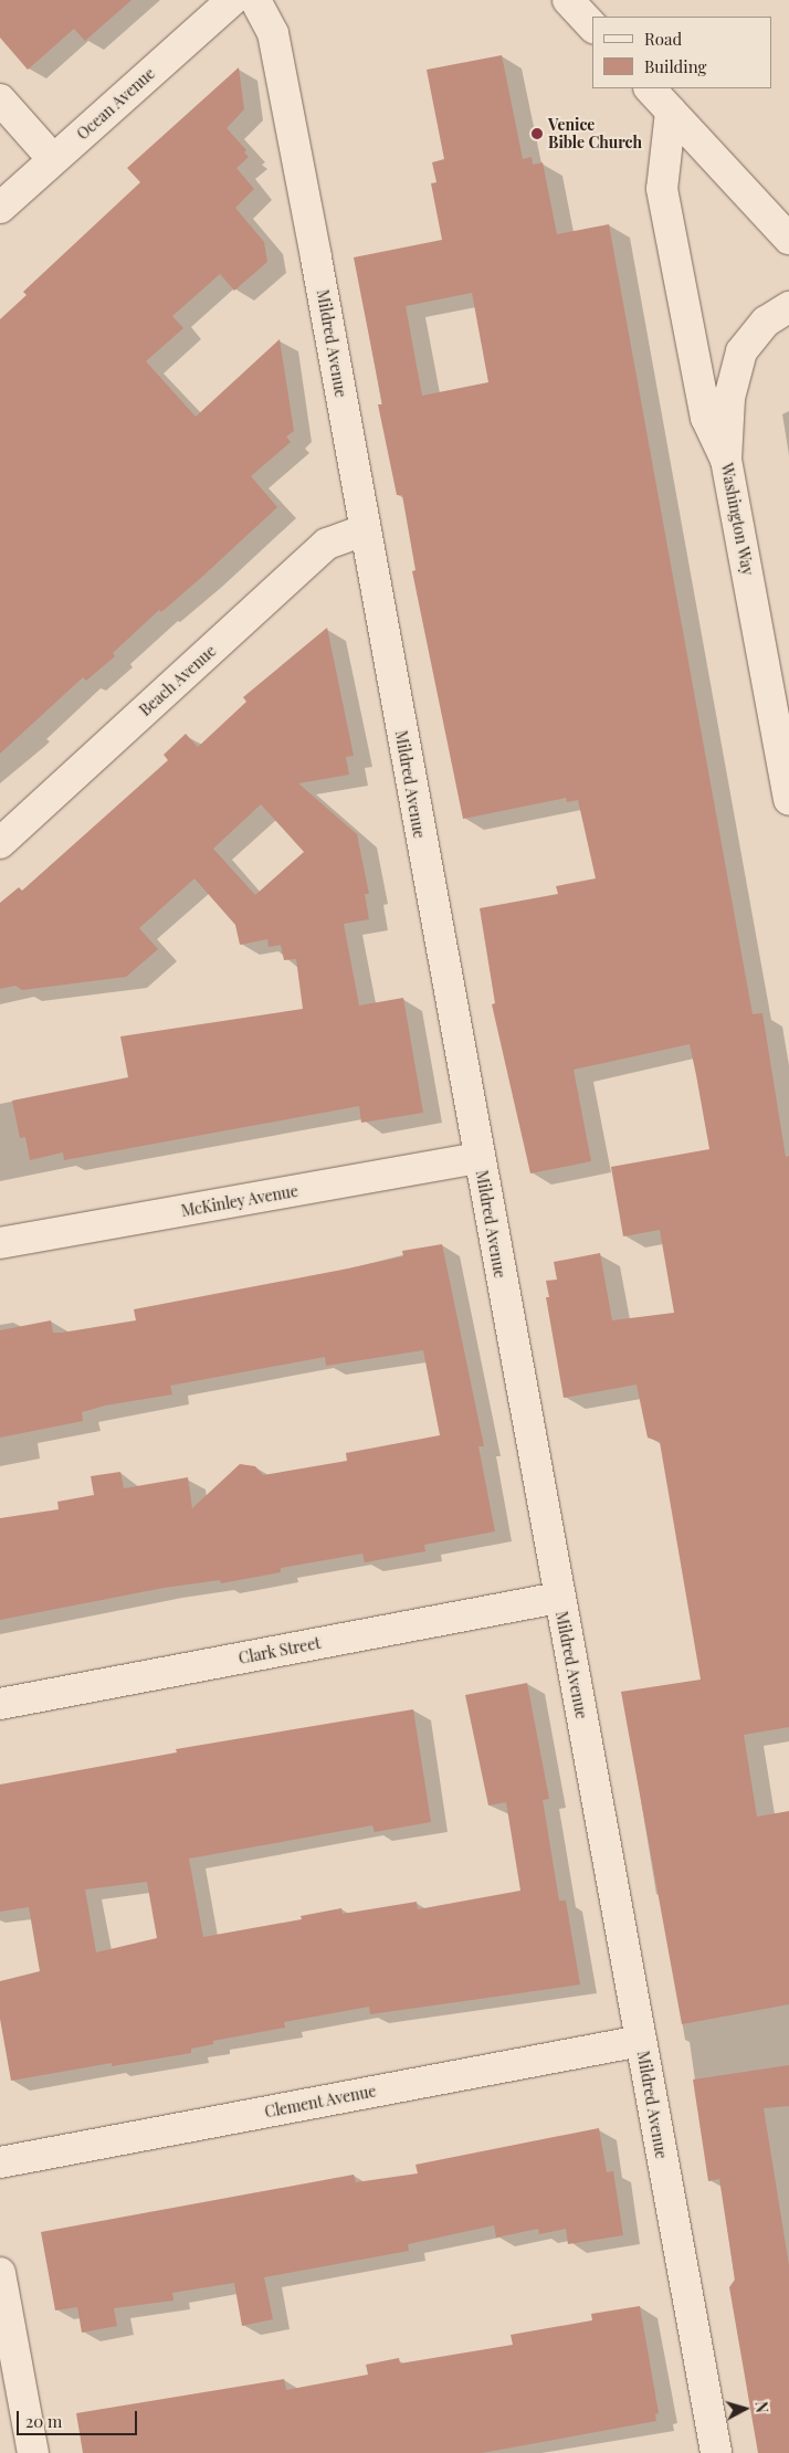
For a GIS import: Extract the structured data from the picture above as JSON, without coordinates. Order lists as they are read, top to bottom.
{
  "streets": {
    "street": [
      "Ocean Avenue",
      "Mildred Avenue",
      "Washington Way",
      "Beach Avenue",
      "McKinley Avenue",
      "Clark Street",
      "Clement Avenue"
    ]
  },
  "crossings": [
    ["Mildred Avenue", "Beach Avenue"],
    ["Mildred Avenue", "McKinley Avenue"],
    ["Mildred Avenue", "Clark Street"],
    ["Mildred Avenue", "Clement Avenue"]
  ],
  "places": ["Venice Bible Church"],
  "legend": ["Road", "Building"],
  "scale_bar": "20 m",
  "north": "right"
}
